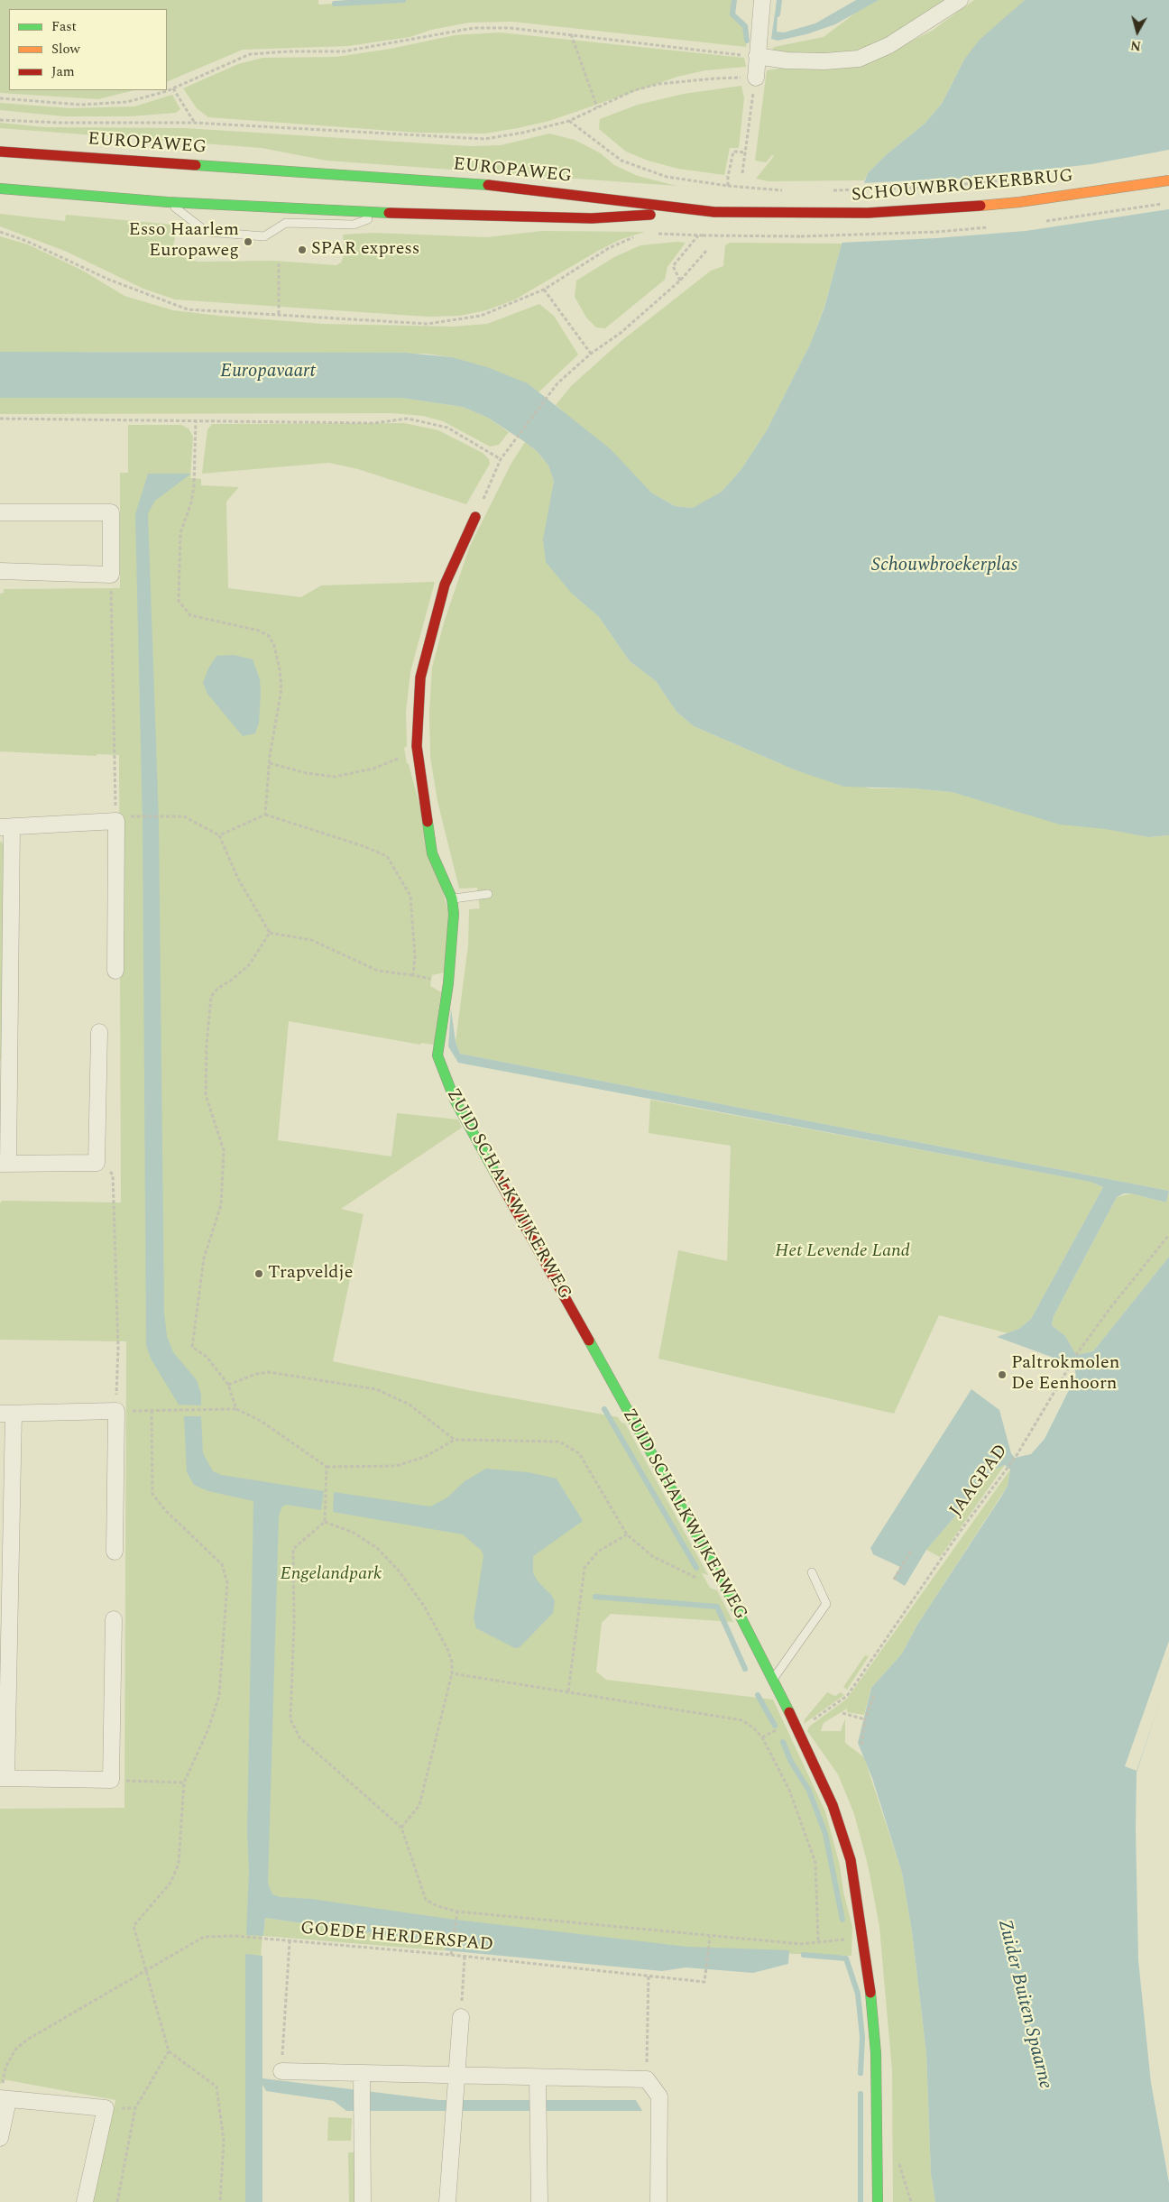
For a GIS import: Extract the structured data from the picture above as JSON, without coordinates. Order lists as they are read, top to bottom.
{
  "streets": {
    "main road": ["EUROPAWEG", "SCHOUWBROEKERBRUG", "ZUID SCHALKWIJKERWEG"],
    "path": ["JAAGPAD", "GOEDE HERDERSPAD"]
  },
  "crossings": [
    ["EUROPAWEG", "SCHOUWBROEKERBRUG"],
    ["ZUID SCHALKWIJKERWEG", "JAAGPAD"]
  ],
  "water": ["Europavaart", "Schouwbroekerplas", "Zuider Buiten Spaarne"],
  "parks": ["Het Levende Land", "Engelandpark"],
  "places": [
    "Esso Haarlem Europaweg",
    "SPAR express",
    "Trapveldje",
    "Paltrokmolen De Eenhoorn"
  ],
  "legend": ["Fast", "Slow", "Jam"],
  "north": "bottom"
}
